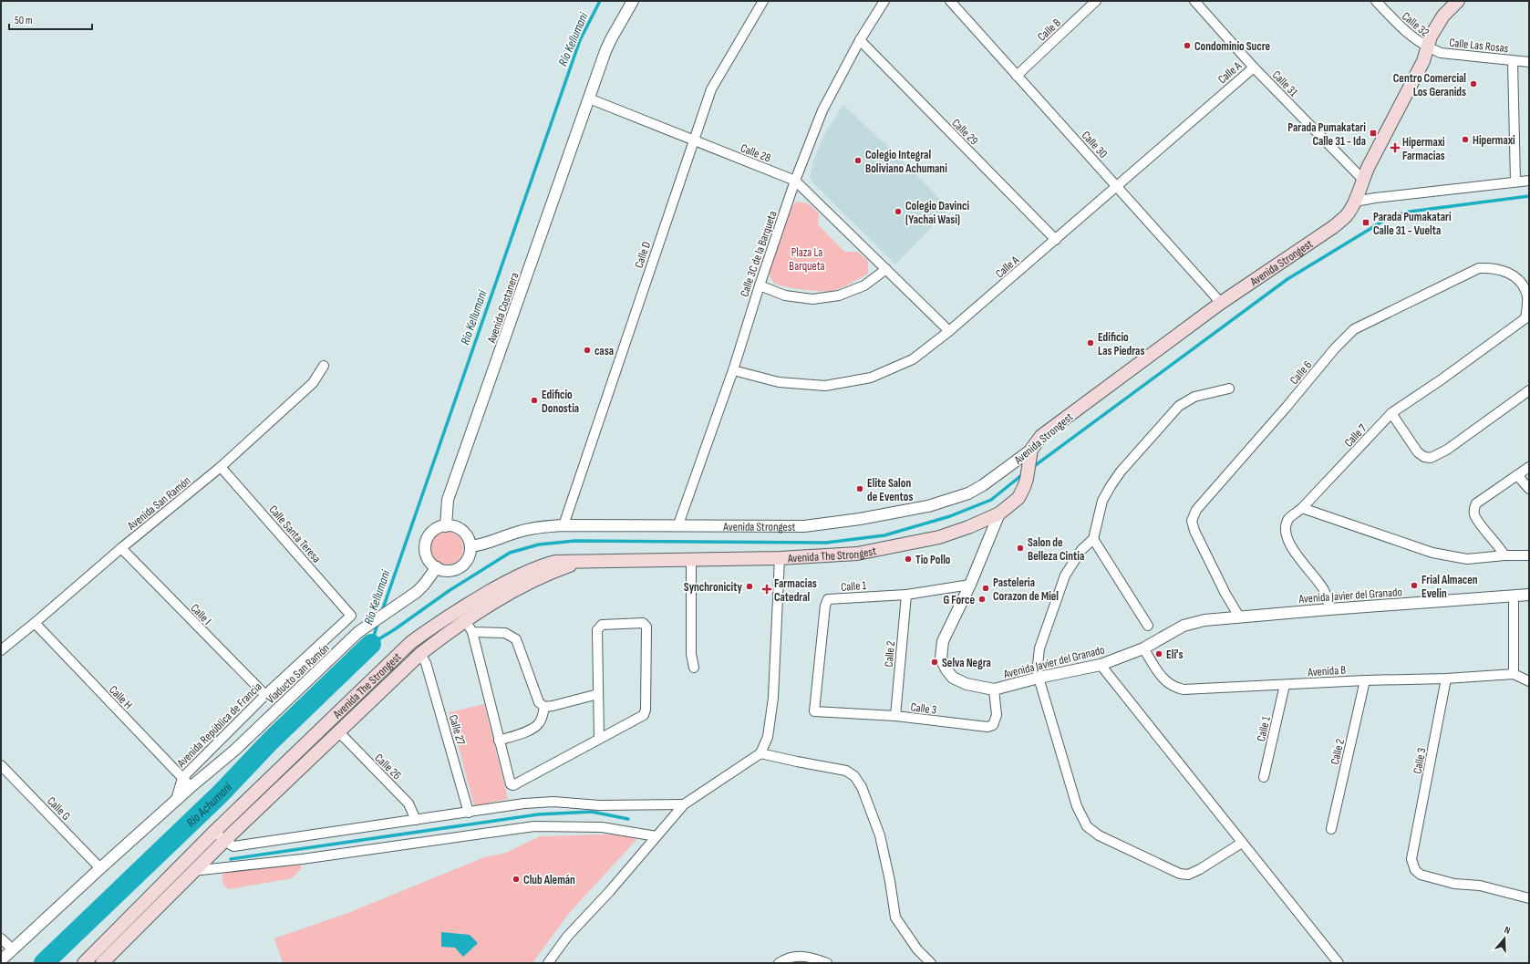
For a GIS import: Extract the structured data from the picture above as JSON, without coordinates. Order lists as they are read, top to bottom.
{
  "streets": {
    "main road": ["Avenida Strongest", "Avenida The Strongest"],
    "street": [
      "Calle 32",
      "Calle B",
      "Calle Las Rosas",
      "Calle A",
      "Calle 31",
      "Calle 29",
      "Calle 30",
      "Calle 28",
      "Calle 3C de la Barqueta",
      "Calle D",
      "Avenida Costanera",
      "Calle 6",
      "Calle 7",
      "Avenida San Ramón",
      "Calle Santa Teresa",
      "Calle 1",
      "Avenida Javier del Granado",
      "Calle I",
      "Calle 2",
      "Avenida B",
      "Viaducto San Ramón",
      "Calle H",
      "Calle 3",
      "Avenida República de Francia",
      "Calle 27",
      "Calle 26",
      "Calle G"
    ]
  },
  "crossings": [
    ["Calle 32", "Calle Las Rosas"],
    ["Calle 32", "Avenida Strongest"],
    ["Calle B", "Calle 30"],
    ["Calle Las Rosas", "Avenida Strongest"],
    ["Calle A", "Calle 31"],
    ["Calle A", "Calle 29"],
    ["Calle A", "Calle 30"],
    ["Calle A", "Calle 28"],
    ["Calle A", "Calle 3C de la Barqueta"],
    ["Calle 31", "Avenida Strongest"],
    ["Calle 29", "Calle 3C de la Barqueta"],
    ["Calle 30", "Avenida Strongest"],
    ["Calle 28", "Calle 3C de la Barqueta"],
    ["Calle 28", "Calle D"],
    ["Calle 28", "Avenida Costanera"],
    ["Calle 3C de la Barqueta", "Avenida Strongest"],
    ["Calle D", "Avenida Strongest"],
    ["Avenida Strongest", "Avenida Costanera"],
    ["Avenida Strongest", "Avenida The Strongest"],
    ["Avenida Strongest", "Viaducto San Ramón"],
    ["Avenida Costanera", "Viaducto San Ramón"],
    ["Calle 6", "Calle 7"],
    ["Calle 6", "Avenida Javier del Granado"],
    ["Calle 7", "Avenida Javier del Granado"],
    ["Avenida San Ramón", "Calle Santa Teresa"],
    ["Avenida San Ramón", "Calle I"],
    ["Avenida San Ramón", "Calle H"],
    ["Calle Santa Teresa", "Avenida República de Francia"],
    ["Avenida The Strongest", "Avenida Javier del Granado"],
    ["Avenida The Strongest", "Calle 27"],
    ["Avenida The Strongest", "Calle 26"],
    ["Calle 1", "Avenida Javier del Granado"],
    ["Calle 1", "Calle 2"],
    ["Calle 1", "Avenida B"],
    ["Calle 1", "Calle 3"],
    ["Avenida Javier del Granado", "Avenida B"],
    ["Avenida Javier del Granado", "Calle 3"],
    ["Calle I", "Avenida República de Francia"],
    ["Calle 2", "Avenida B"],
    ["Calle 2", "Calle 3"],
    ["Avenida B", "Calle 3"],
    ["Viaducto San Ramón", "Calle H"],
    ["Viaducto San Ramón", "Avenida República de Francia"],
    ["Calle H", "Avenida República de Francia"]
  ],
  "water": ["Río Kellumani", "Río Achumani"],
  "parks": ["Plaza La Barqueta"],
  "places": {
    "other": [
      "Condominio Sucre",
      "Centro Comercial Los Geranids",
      "Hipermaxi",
      "Colegio Integral Boliviano Achumani",
      "Colegio Davinci (Yachai Wasi)",
      "Edificio Las Piedras",
      "casa",
      "Edificio Donostia",
      "Elite Salon de Eventos",
      "Salon de Belleza Cintia",
      "Tio Pollo",
      "Frial Almacen Evelin",
      "Synchronicity",
      "Pasteleria Corazon de Miel",
      "G Force",
      "Eli's",
      "Selva Negra",
      "Club Alemán"
    ],
    "transit": ["Parada Pumakatari Calle 31 - Ida", "Parada Pumakatari Calle 31 - Vuelta"],
    "health": ["Hipermaxi Farmacias", "Farmacias Catedral"]
  },
  "scale_bar": "50 m",
  "north": "top"
}
